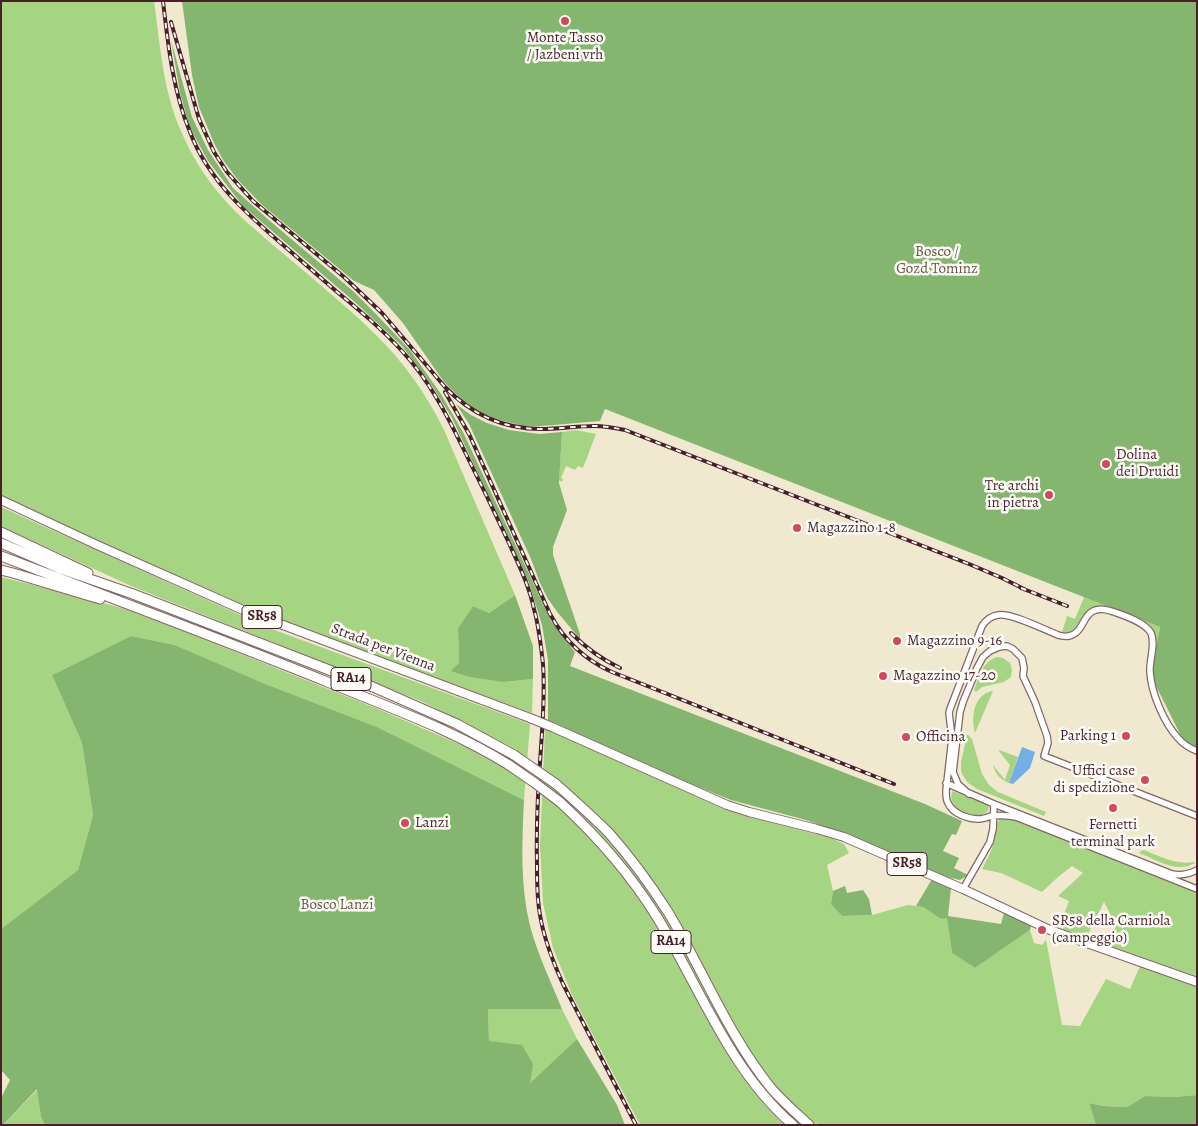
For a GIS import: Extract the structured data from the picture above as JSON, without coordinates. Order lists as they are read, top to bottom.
{
  "streets": {
    "highway": ["RA14"],
    "main road": ["SR58", "Strada per Vienna"]
  },
  "crossings": [
    ["SR58", "Strada per Vienna"]
  ],
  "parks": ["Bosco / Gozd Tominz", "Bosco Lanzi"],
  "places": [
    "Monte Tasso / Jazbeni vrh",
    "Dolina dei Druidi",
    "Tre archi in pietra",
    "Magazzino 1-8",
    "Magazzino 9-16",
    "Magazzino 17-20",
    "Parking 1",
    "Officina",
    "Uffici case di spedizione",
    "Fernetti terminal park",
    "Lanzi",
    "SR58 della Carniola (campeggio)"
  ]
}
